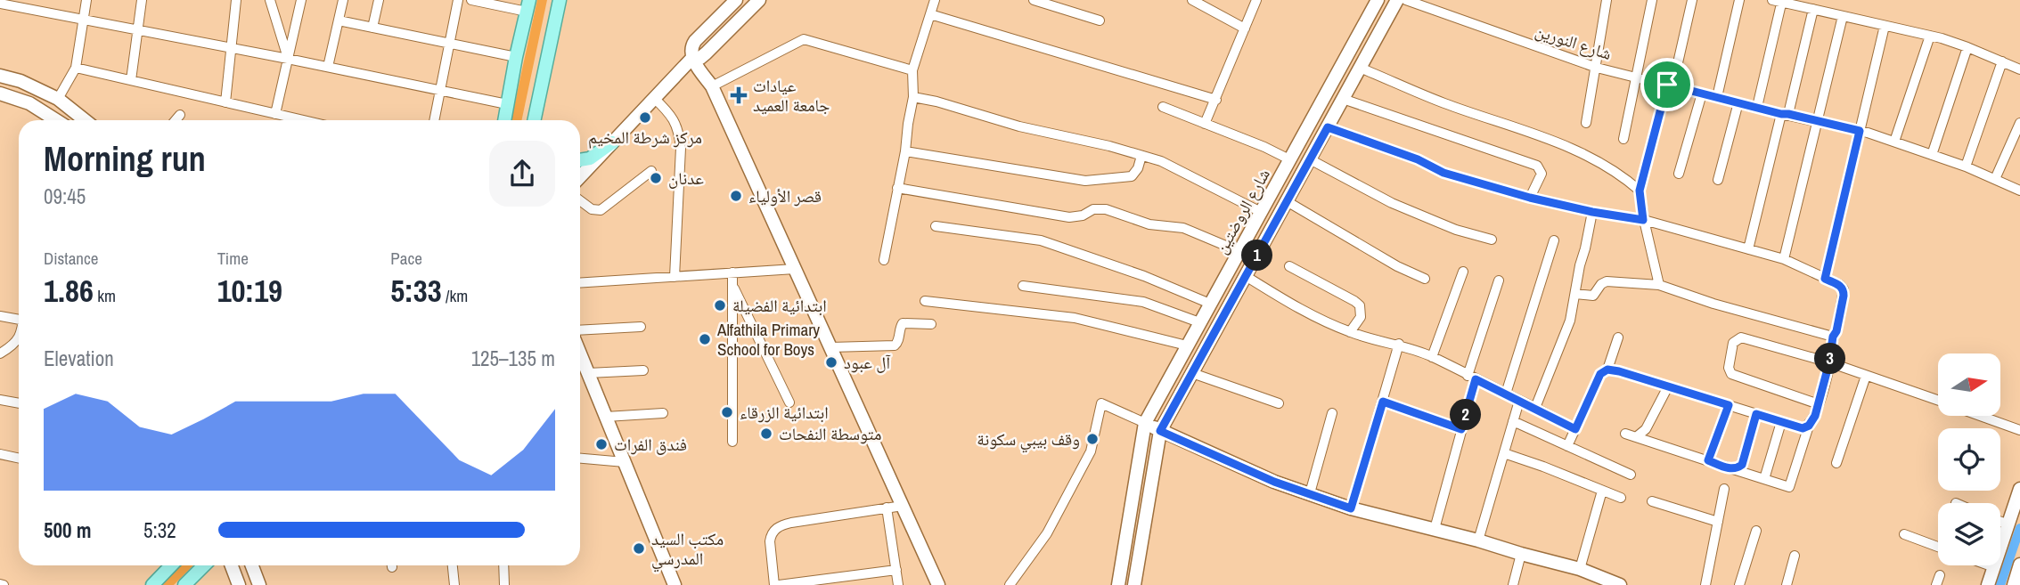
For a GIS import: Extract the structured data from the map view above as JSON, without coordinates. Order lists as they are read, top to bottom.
{
  "streets": {
    "main road": ["شارع الروضتين"],
    "street": ["شارع النورين"]
  },
  "places": {
    "health": ["عيادات جامعة العميد"],
    "other": [
      "مركز شرطة المخيم",
      "عدنان",
      "قصر الأولياء",
      "ابتدائية الفضيلة",
      "Alfathila Primary School for Boys",
      "آل عبود",
      "ابتدائية الزرقاء",
      "متوسطة النفحات",
      "وقف بيبي سكونة",
      "فندق الفرات",
      "مكتب السيد المدرسي"
    ]
  },
  "north": "right",
  "page": {
    "heading": ["Morning run", "09:45"],
    "stats": [
      ["Distance", "1.86 km"],
      ["Time", "10:19"],
      ["Pace", "5:33 /km"]
    ],
    "pins": ["1", "3", "2"],
    "chart": ["Elevation", "125–135 m"],
    "list": [
      {
        "name": "500 m",
        "note": "5:32"
      }
    ]
  }
}
